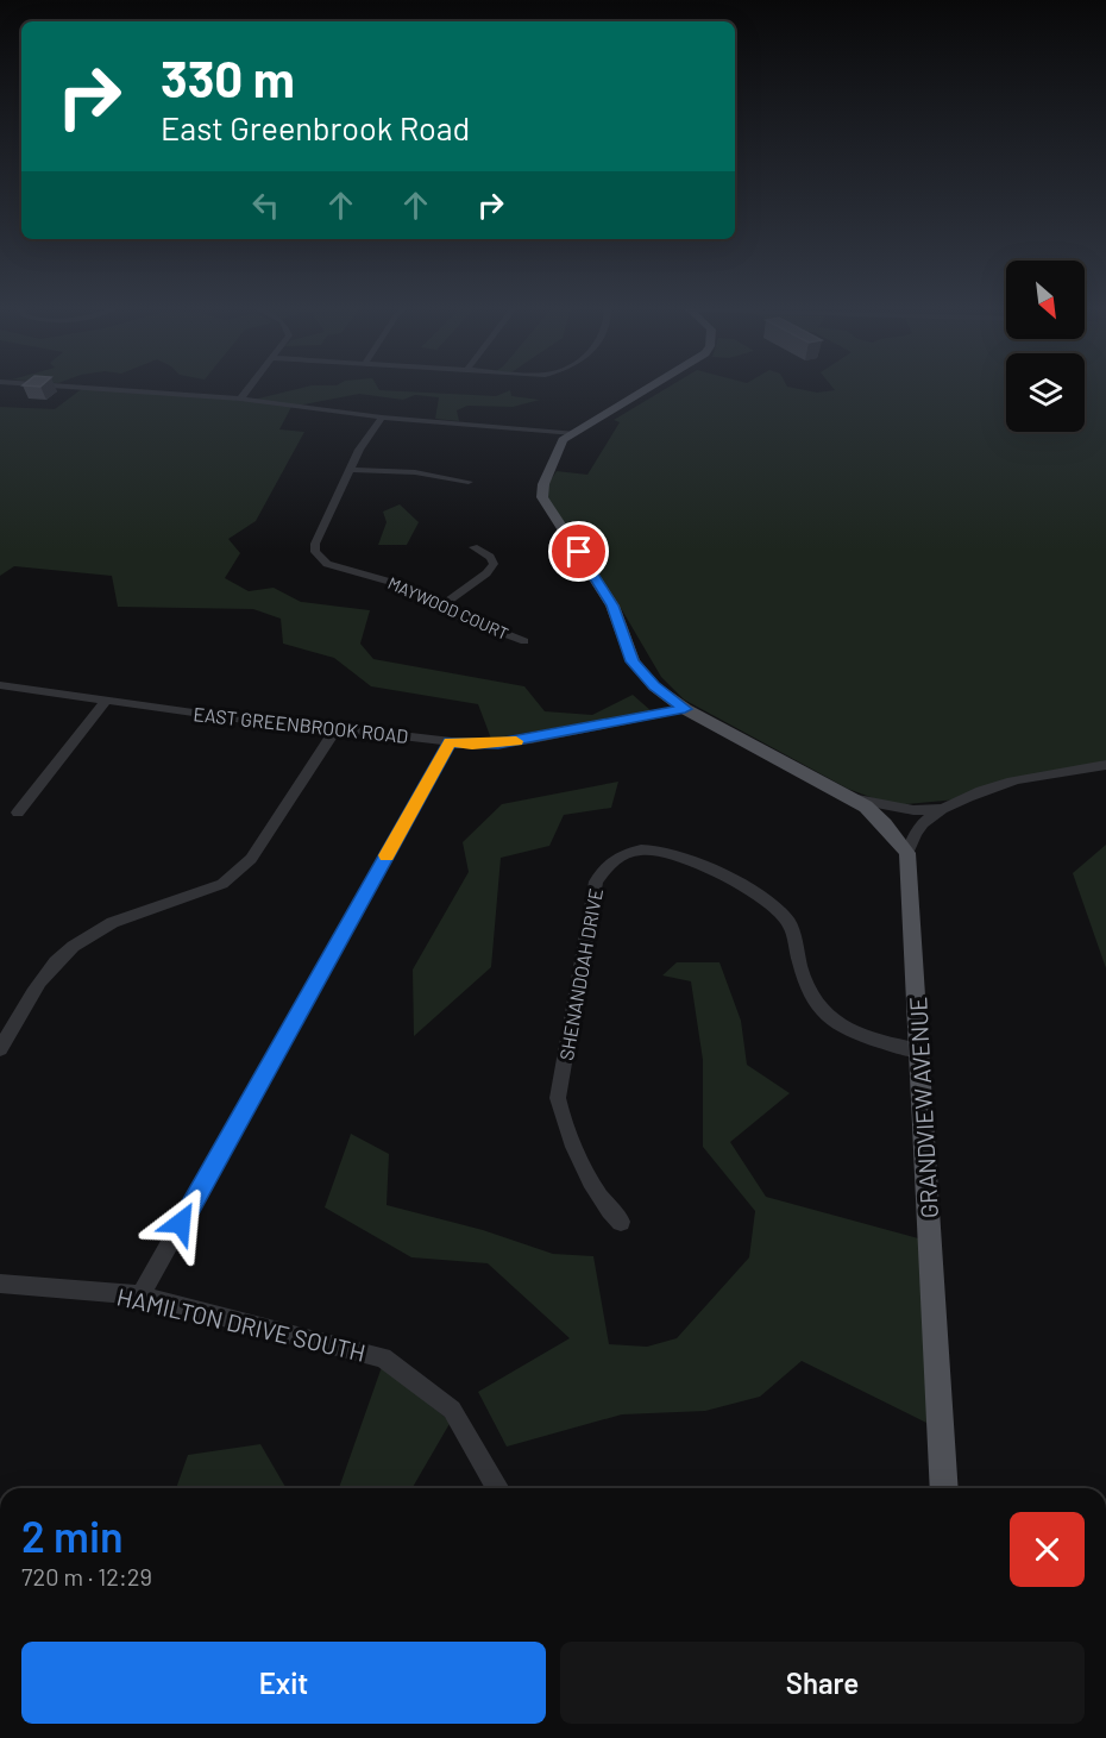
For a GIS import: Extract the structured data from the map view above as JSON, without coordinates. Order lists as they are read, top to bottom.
{
  "streets": {
    "main road": ["GRANDVIEW AVENUE"],
    "street": [
      "MAYWOOD COURT",
      "EAST GREENBROOK ROAD",
      "SHENANDOAH DRIVE",
      "HAMILTON DRIVE SOUTH"
    ]
  },
  "crossings": [
    ["SHENANDOAH DRIVE", "GRANDVIEW AVENUE"]
  ],
  "north": "bottom right",
  "page": {
    "turn": ["330 m", "East Greenbrook Road"],
    "heading": ["2 min", "720 m · 12:29"],
    "buttons": ["Exit", "Share"]
  }
}
